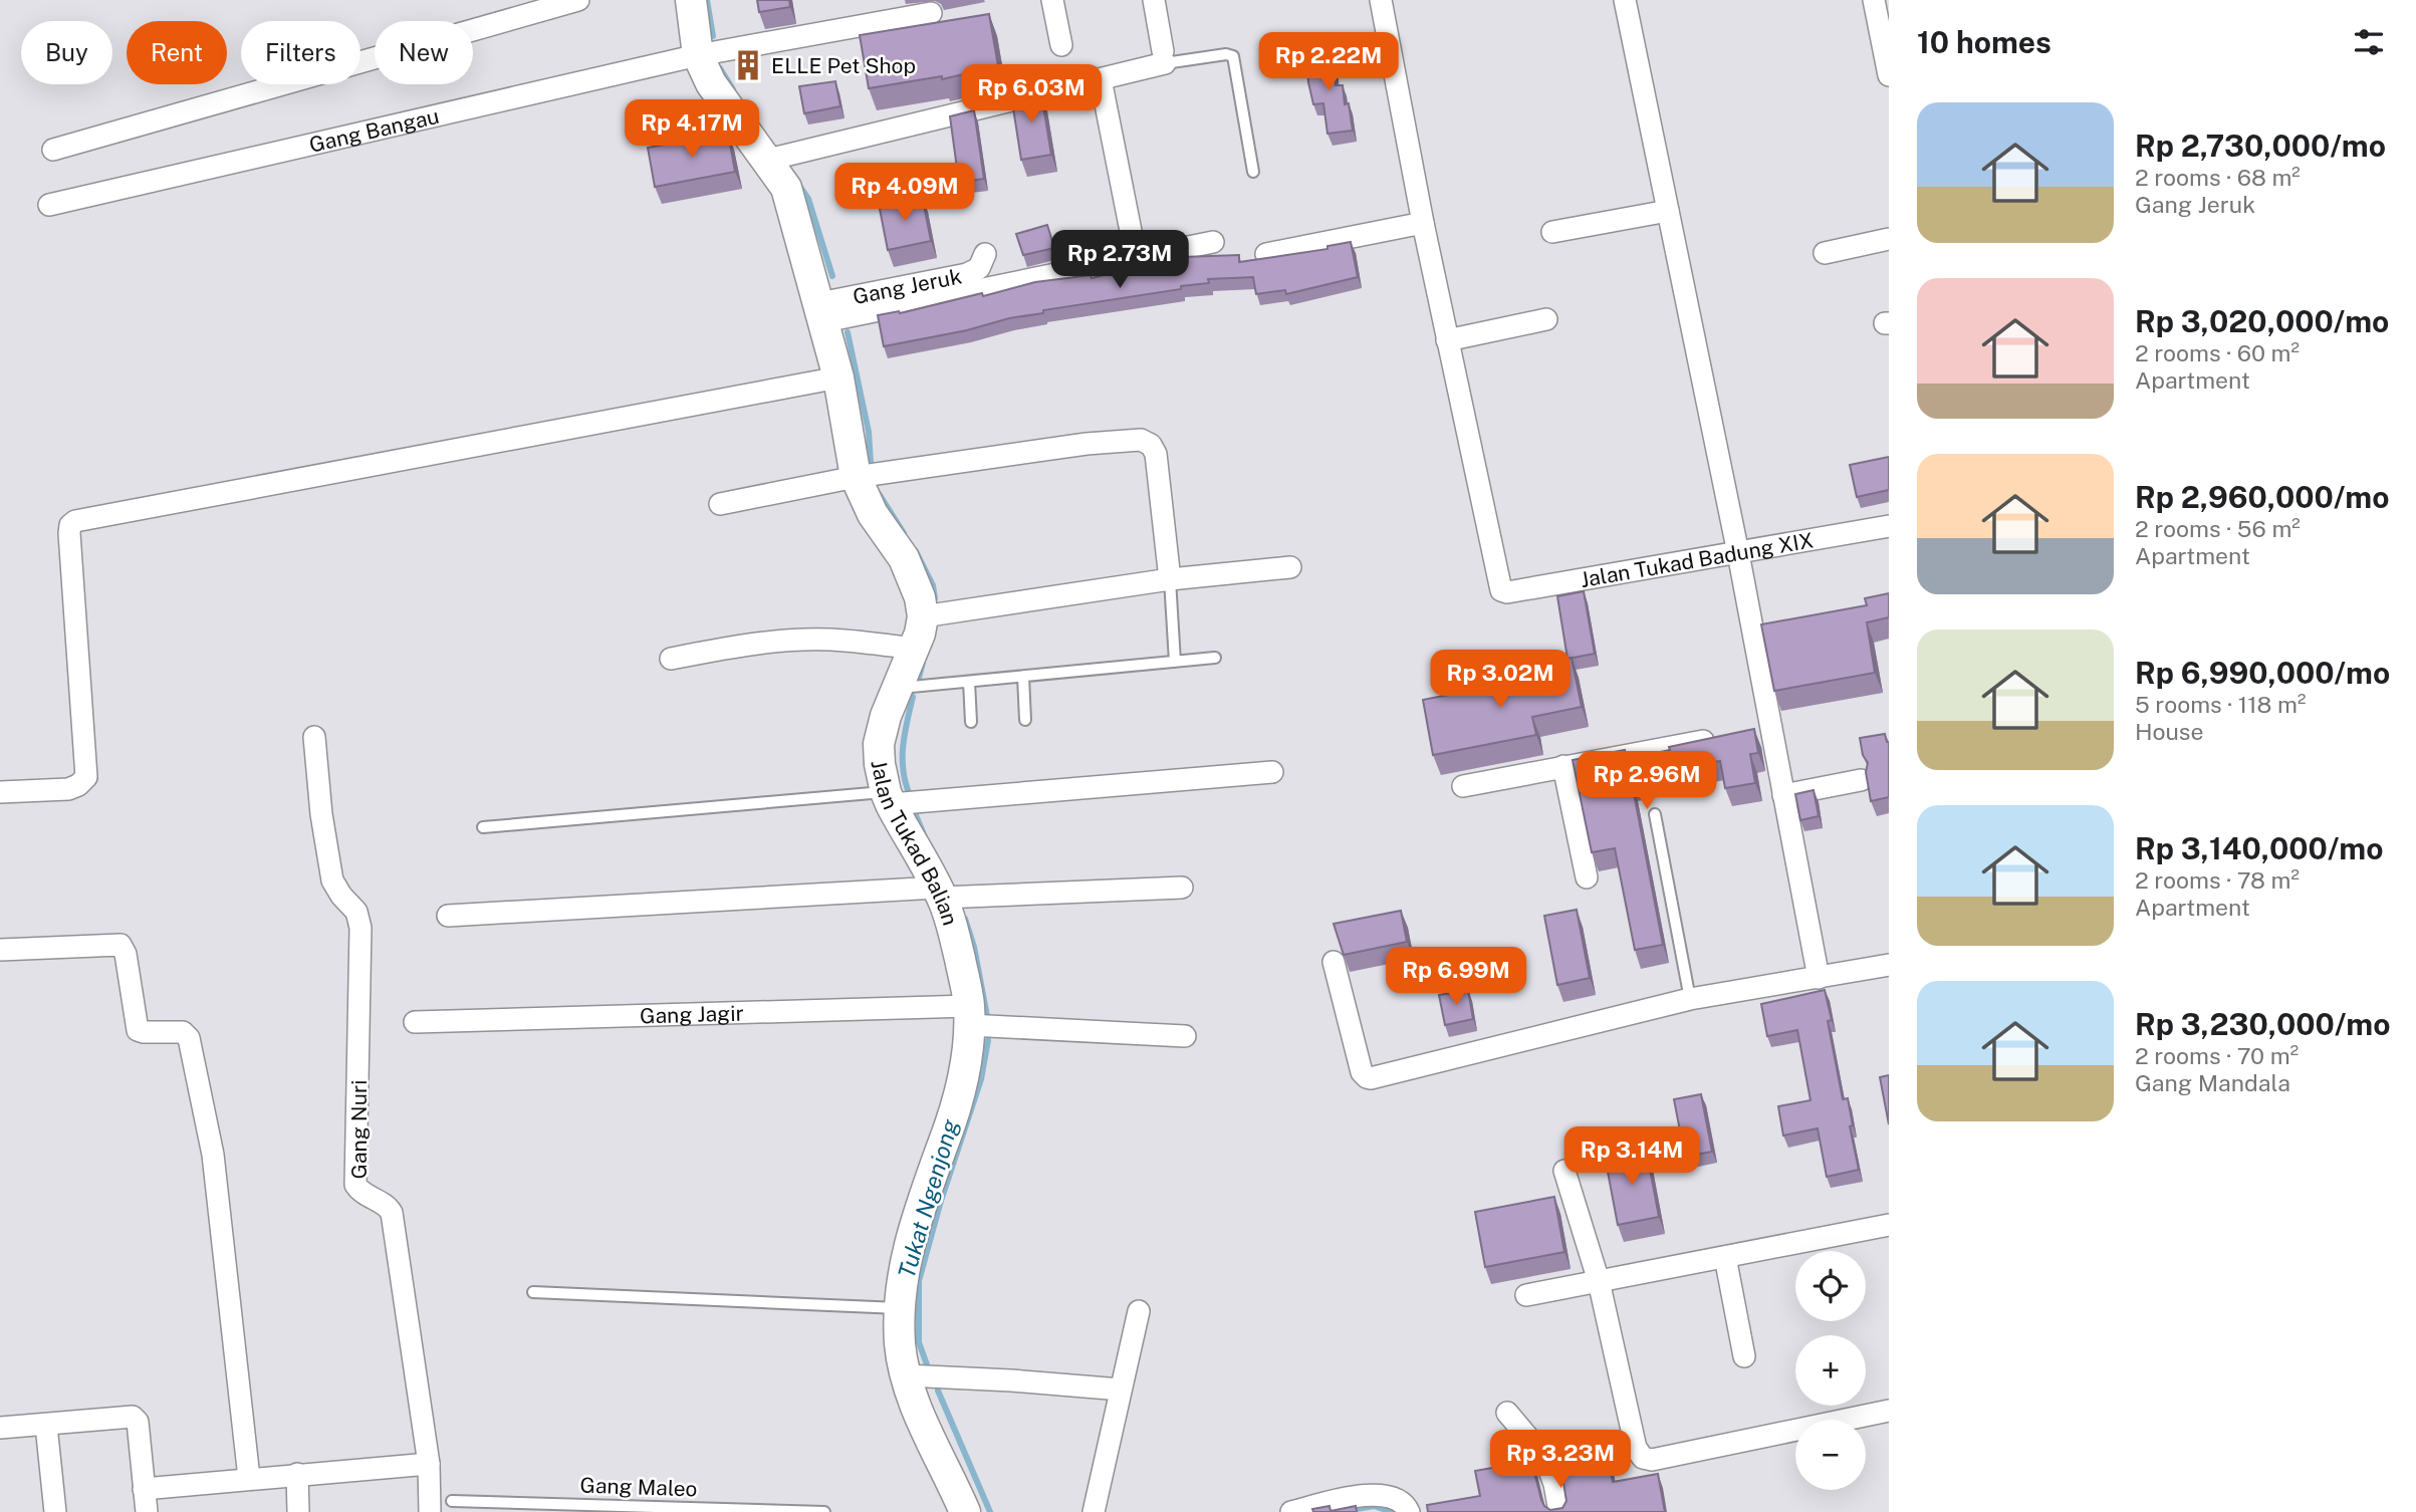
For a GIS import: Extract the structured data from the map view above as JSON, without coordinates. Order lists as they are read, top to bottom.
{
  "streets": {
    "street": [
      "Gang Bangau",
      "Gang Jeruk",
      "Jalan Tukad Badung XIX",
      "Jalan Tukad Balian",
      "Gang Jagir",
      "Gang Nuri"
    ],
    "lane": ["Gang Maleo"]
  },
  "crossings": [
    ["Gang Bangau", "Jalan Tukad Balian"],
    ["Gang Jeruk", "Jalan Tukad Balian"],
    ["Jalan Tukad Balian", "Gang Jagir"]
  ],
  "water": ["Tukat Ngenjong"],
  "places": {
    "building": ["ELLE Pet Shop"]
  },
  "page": {
    "heading": "10 homes",
    "chip": [
      "Buy",
      "Rent",
      "Filters",
      "New"
    ],
    "price": [
      "Rp 2.22M",
      "Rp 6.03M",
      "Rp 4.17M",
      "Rp 4.09M",
      "Rp 2.73M",
      "Rp 3.02M",
      "Rp 2.96M",
      "Rp 6.99M",
      "Rp 3.14M",
      "Rp 3.23M"
    ],
    "list": [
      {
        "name": "Rp 2,730,000/mo",
        "note": "2 rooms · 68 m² · Gang Jeruk"
      },
      {
        "name": "Rp 3,020,000/mo",
        "note": "2 rooms · 60 m² · Apartment"
      },
      {
        "name": "Rp 2,960,000/mo",
        "note": "2 rooms · 56 m² · Apartment"
      },
      {
        "name": "Rp 6,990,000/mo",
        "note": "5 rooms · 118 m² · House"
      },
      {
        "name": "Rp 3,140,000/mo",
        "note": "2 rooms · 78 m² · Apartment"
      },
      {
        "name": "Rp 3,230,000/mo",
        "note": "2 rooms · 70 m² · Gang Mandala"
      }
    ],
    "map_buttons": ["+", "−"]
  }
}
